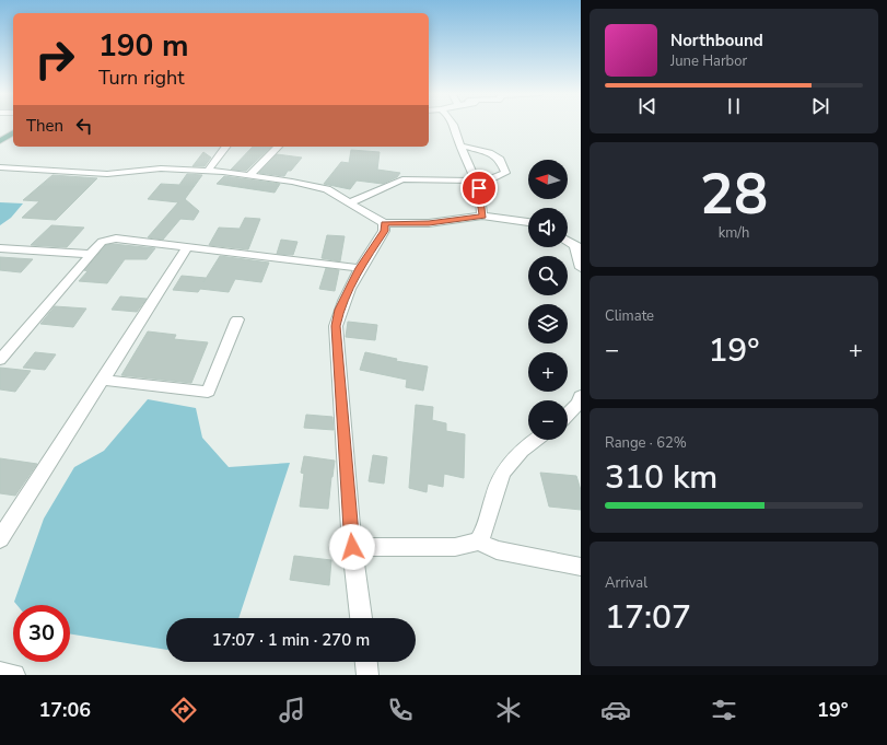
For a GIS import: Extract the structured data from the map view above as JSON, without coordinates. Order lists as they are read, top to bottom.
{
  "north": "left",
  "page": {
    "turn": ["190 m", "Turn right"],
    "song": ["Northbound", "June Harbor"],
    "then": "Then",
    "tile": [
      ["28", "km/h"],
      "Climate",
      ["Range · 62%", "310 km"],
      ["Arrival", "17:07"]
    ],
    "map_buttons": ["+", "−"],
    "heat": ["−", "19°", "+"],
    "limit": "30",
    "trip": "17:07 · 1 min · 270 m",
    "tabs": ["17:06", "19°"]
  }
}
